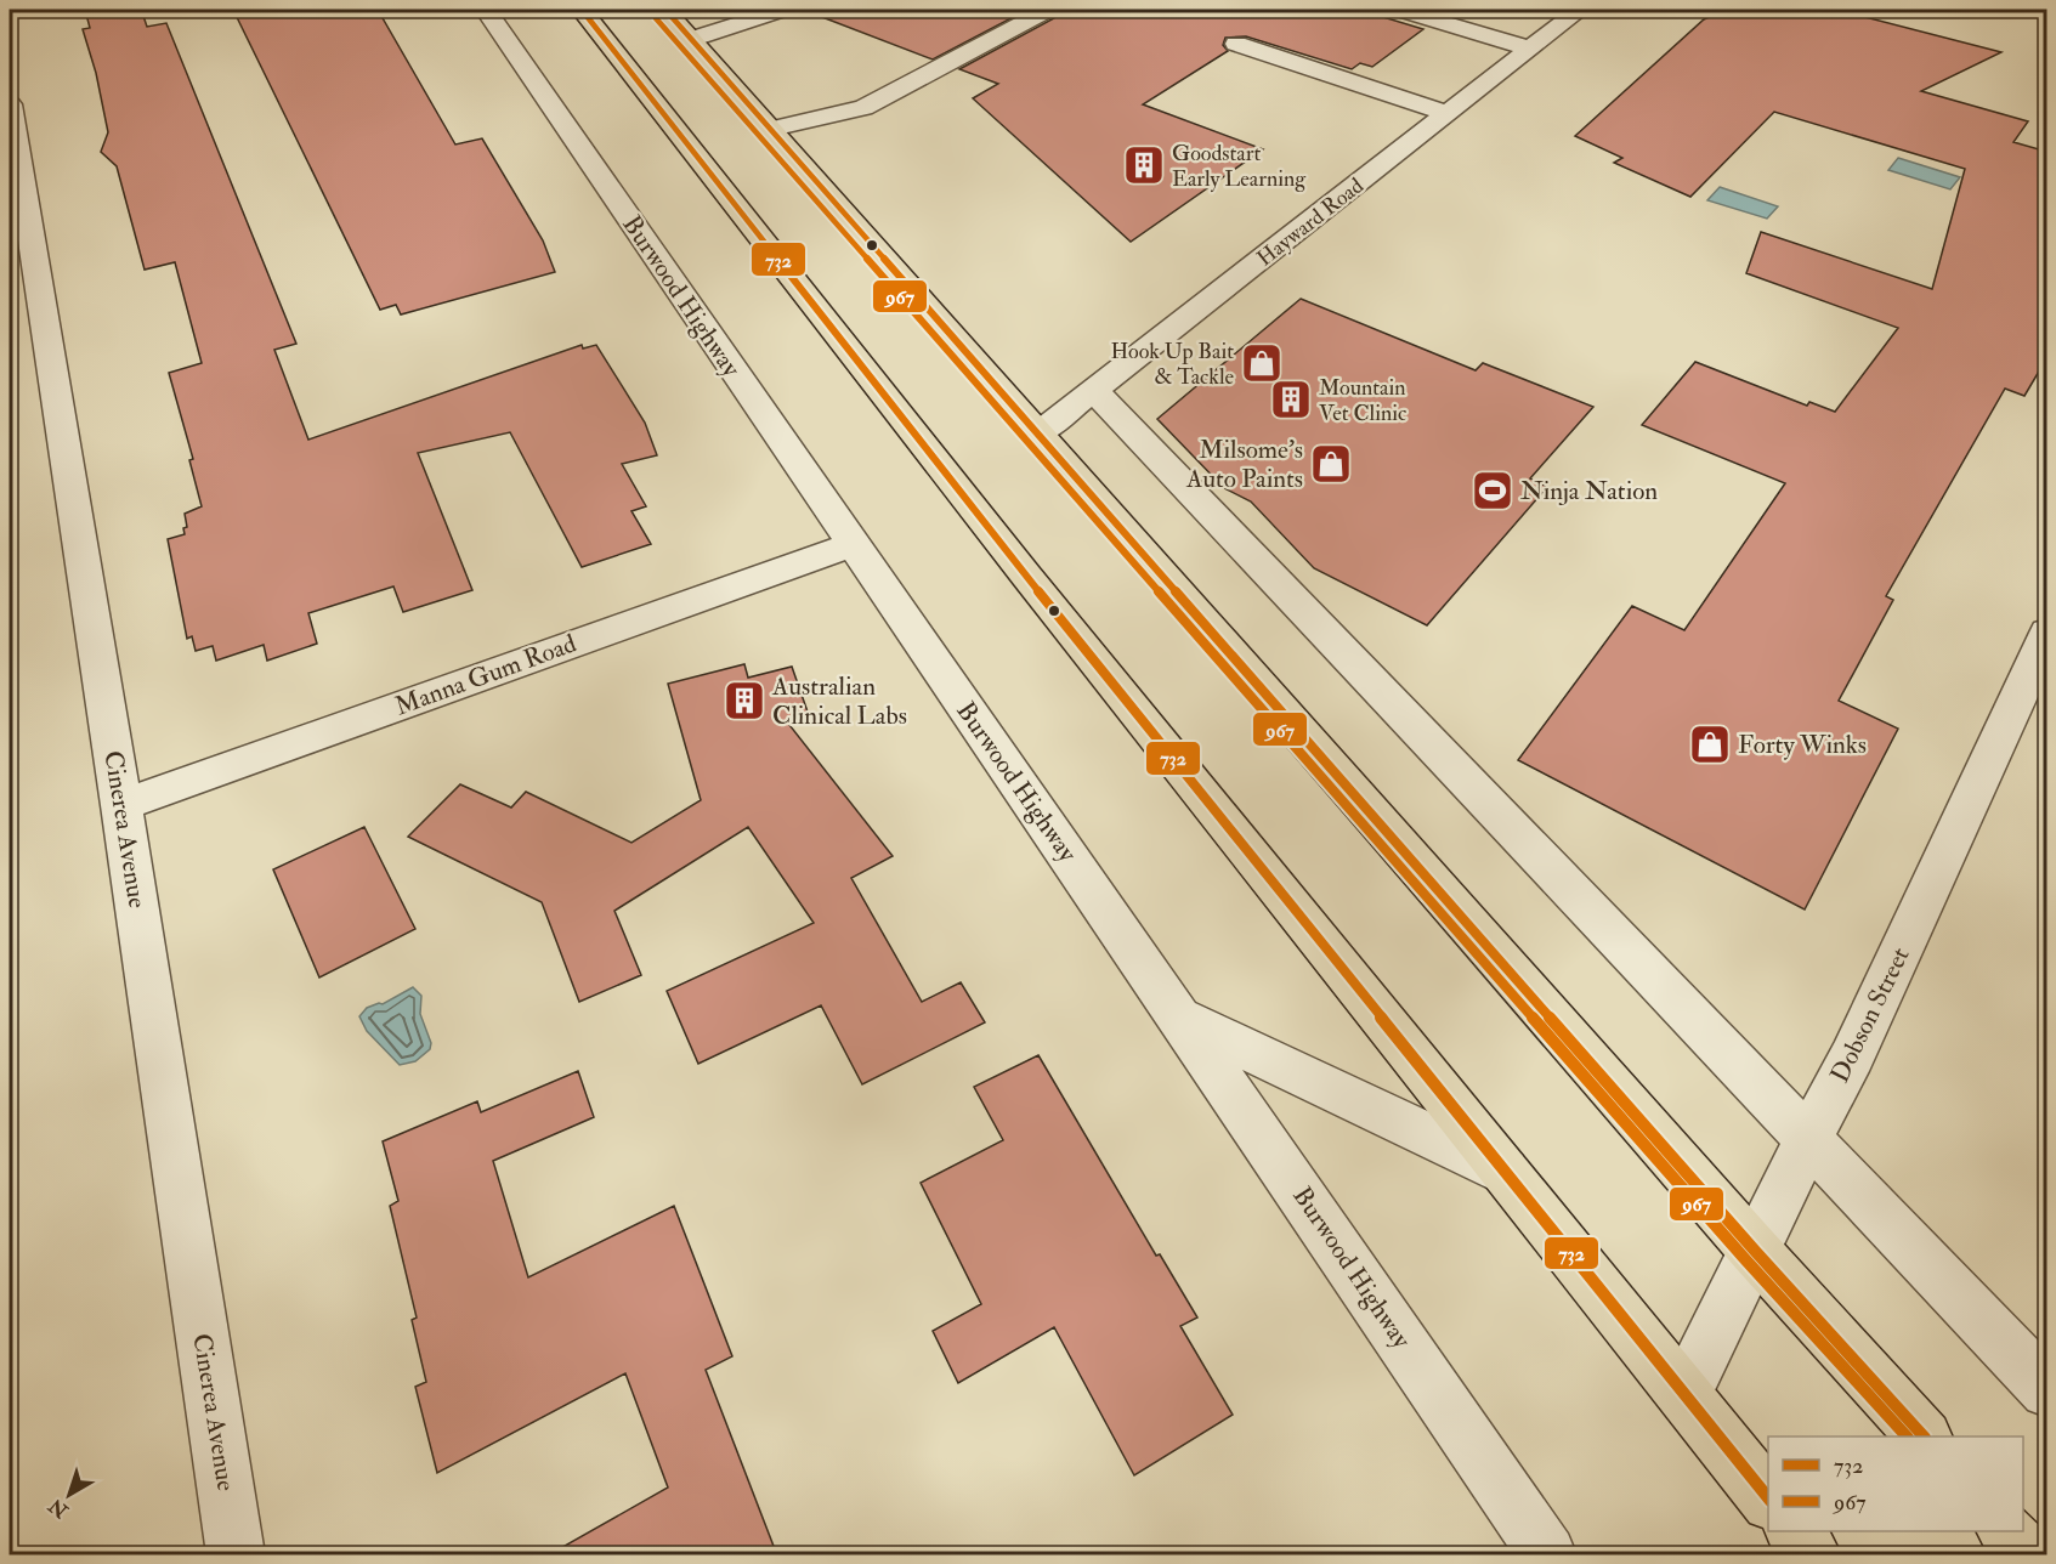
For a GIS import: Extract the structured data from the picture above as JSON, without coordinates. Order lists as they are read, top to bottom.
{
  "streets": {
    "street": [
      "Hayward Road",
      "Burwood Highway",
      "Manna Gum Road",
      "Cinerea Avenue",
      "Dobson Street"
    ]
  },
  "crossings": [
    ["Burwood Highway", "Manna Gum Road"],
    ["Manna Gum Road", "Cinerea Avenue"]
  ],
  "places": {
    "building": ["Goodstart Early Learning", "Mountain Vet Clinic", "Australian Clinical Labs"],
    "shop": ["Hook Up Bait & Tackle", "Milsome's Auto Paints", "Forty Winks"],
    "sports": ["Ninja Nation"]
  },
  "lines": ["transit line 732", "transit line 967"],
  "legend": ["732", "967"],
  "north": "bottom left"
}
